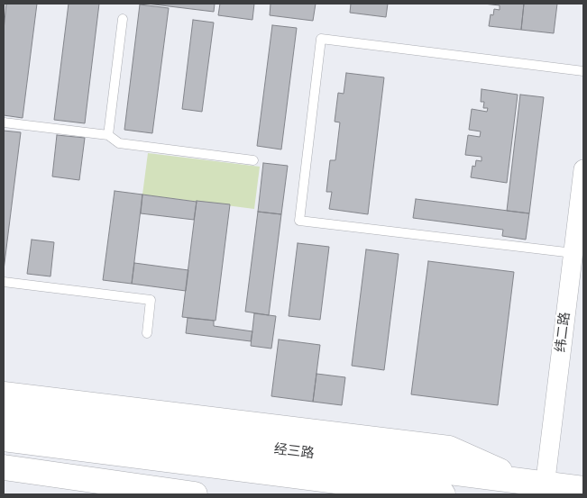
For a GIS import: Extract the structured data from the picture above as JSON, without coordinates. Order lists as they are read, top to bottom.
{
  "streets": {
    "main road": ["经三路"],
    "street": ["纬二路"]
  },
  "crossings": [
    ["纬二路", "经三路"]
  ]
}
